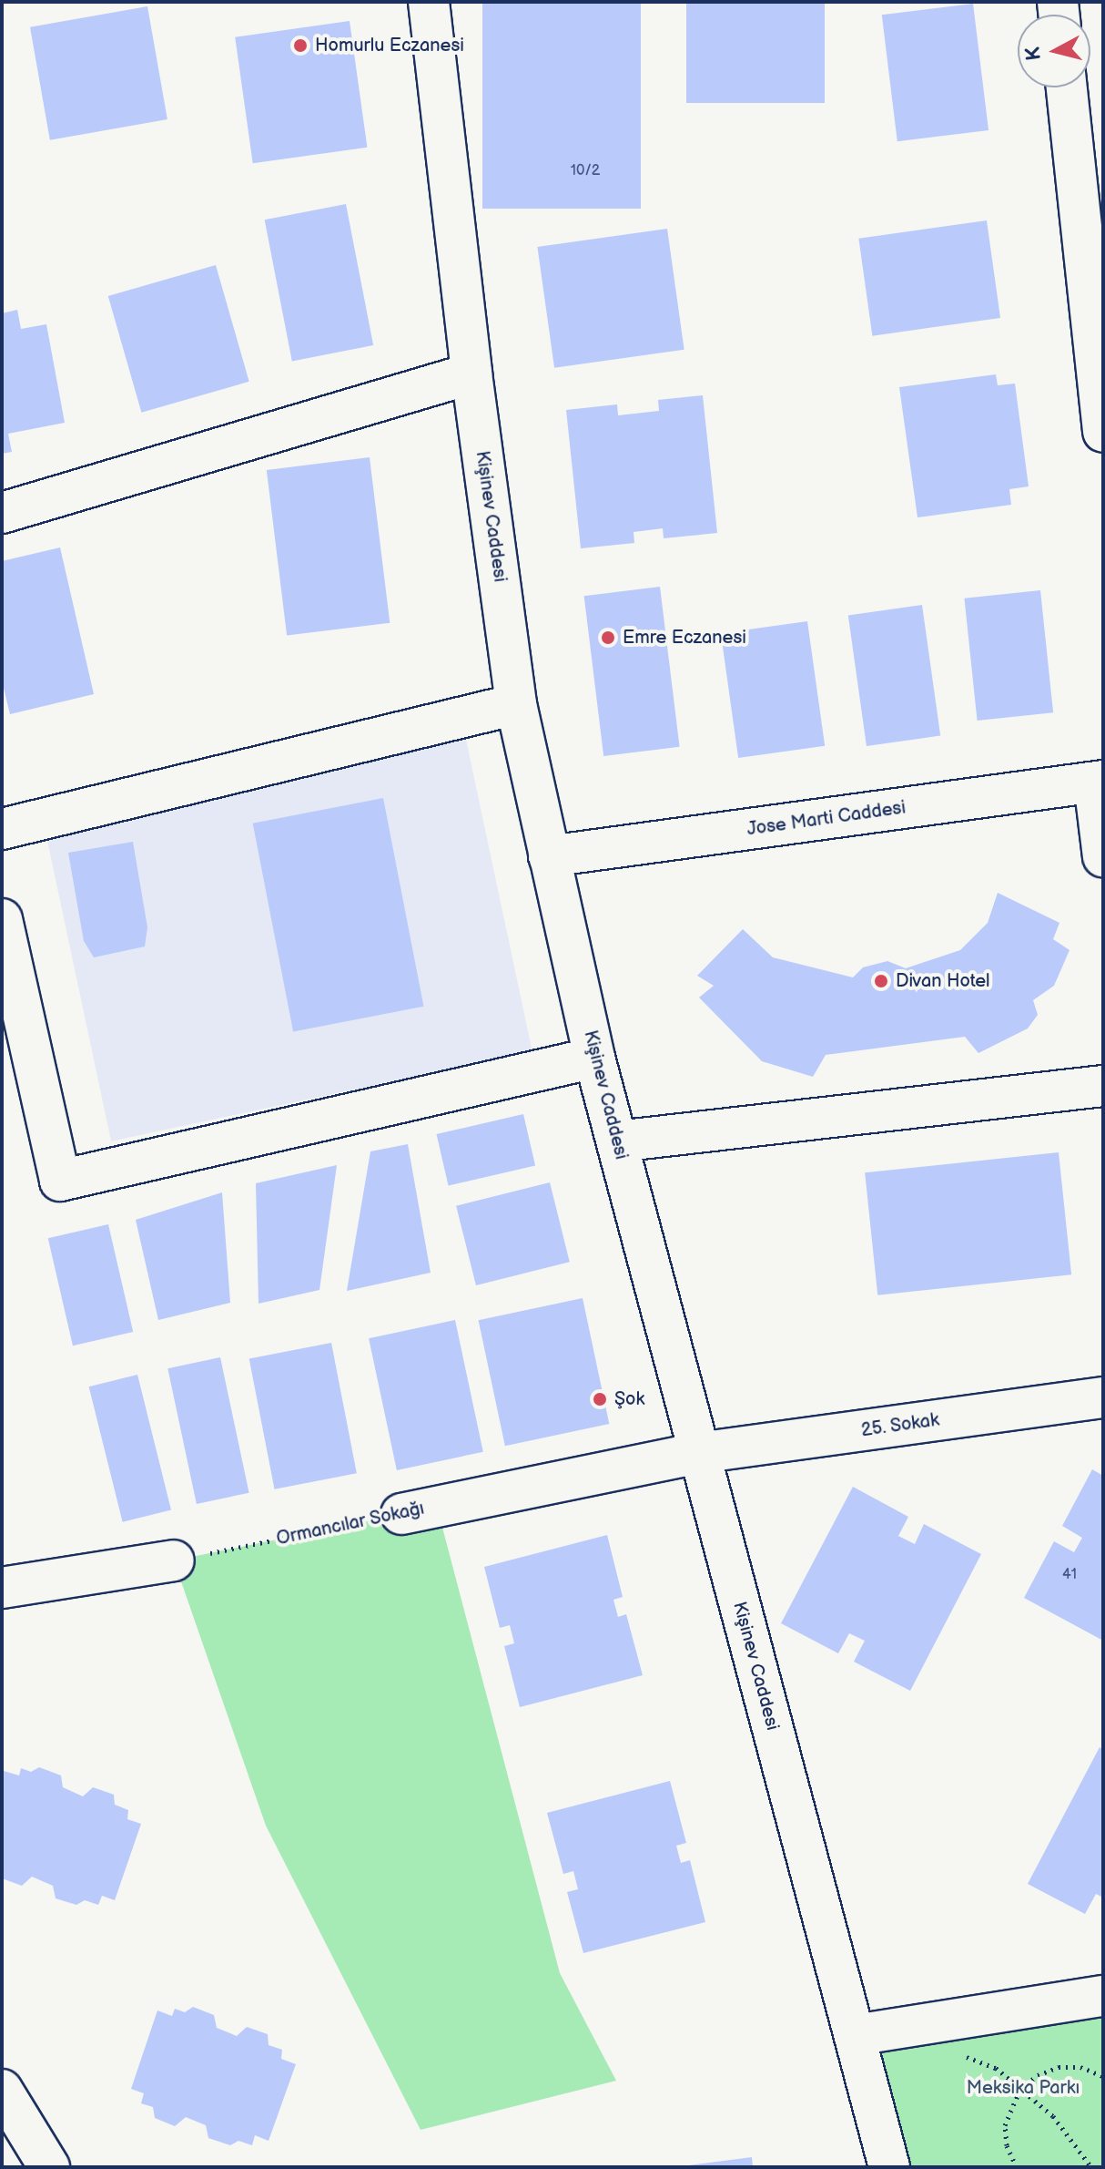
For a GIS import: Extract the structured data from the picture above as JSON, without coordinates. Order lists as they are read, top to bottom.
{
  "streets": {
    "street": [
      "Kişinev Caddesi",
      "Jose Marti Caddesi",
      "25. Sokak",
      "Ormancılar Sokağı"
    ]
  },
  "crossings": [
    ["Kişinev Caddesi", "Jose Marti Caddesi"],
    ["Kişinev Caddesi", "25. Sokak"],
    ["Kişinev Caddesi", "Ormancılar Sokağı"],
    ["25. Sokak", "Ormancılar Sokağı"]
  ],
  "parks": ["Meksika Parkı"],
  "places": [
    "Homurlu Eczanesi",
    "Emre Eczanesi",
    "Divan Hotel",
    "Şok"
  ],
  "house_numbers": ["10/2", "41"],
  "north": "left"
}
